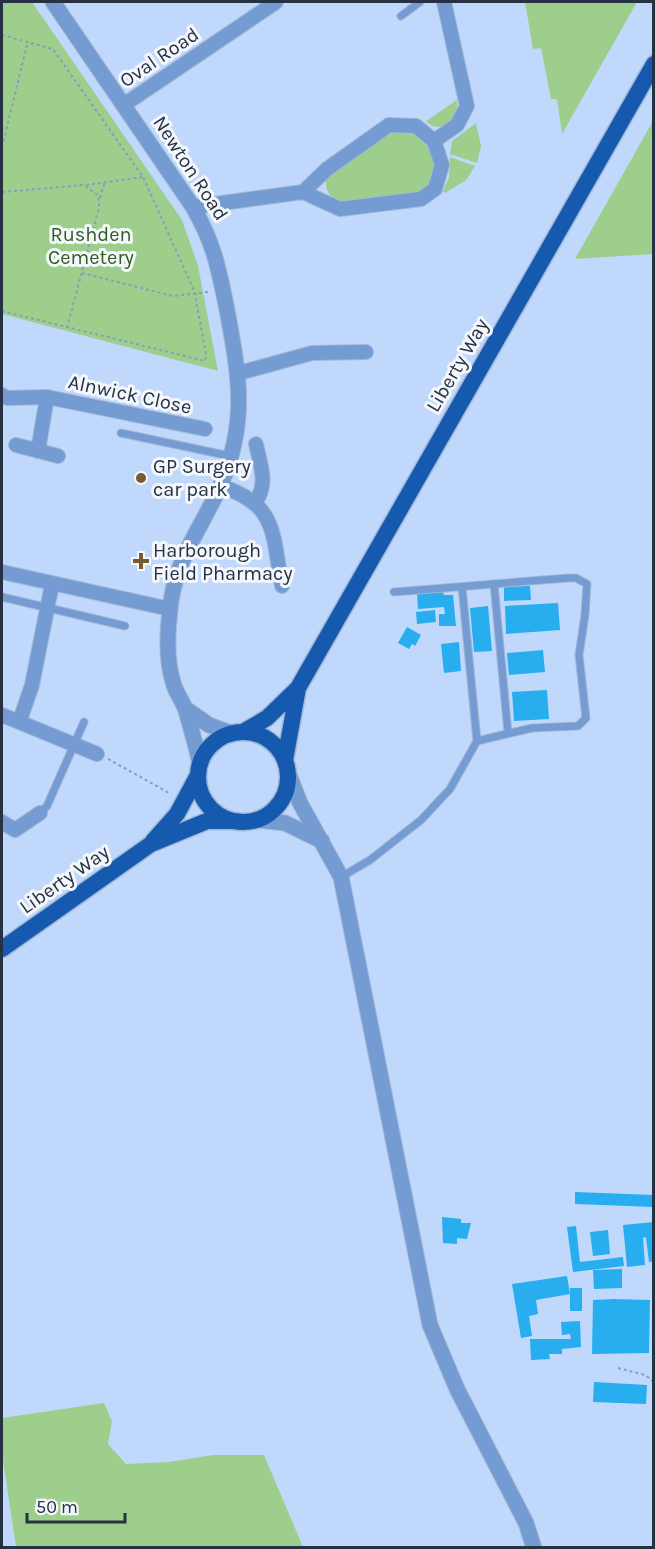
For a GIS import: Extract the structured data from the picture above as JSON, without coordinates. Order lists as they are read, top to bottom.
{
  "streets": {
    "highway": ["Liberty Way"],
    "street": ["Oval Road", "Newton Road", "Alnwick Close"]
  },
  "crossings": [
    ["Oval Road", "Newton Road"],
    ["Newton Road", "Liberty Way"]
  ],
  "parks": ["Rushden Cemetery"],
  "places": {
    "other": ["GP Surgery car park"],
    "health": ["Harborough Field Pharmacy"]
  },
  "scale_bar": "50 m"
}
